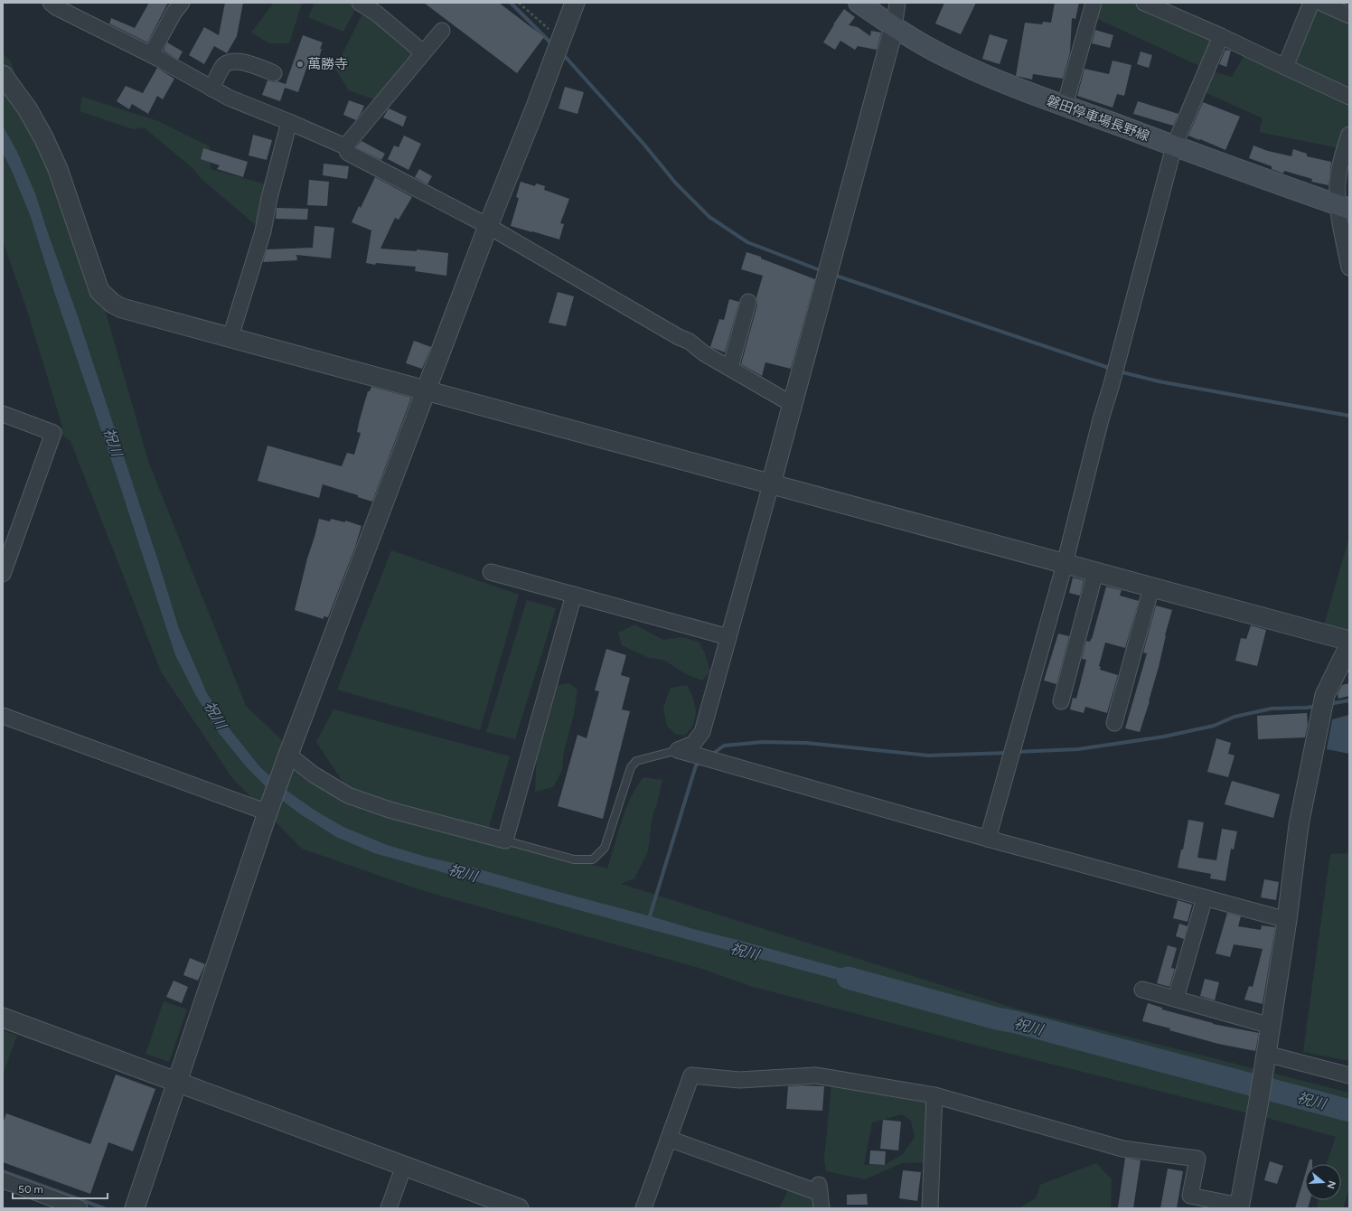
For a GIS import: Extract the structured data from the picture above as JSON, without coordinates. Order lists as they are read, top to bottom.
{
  "streets": {
    "main road": ["磐田停車場長野線"]
  },
  "water": ["祝川"],
  "places": ["萬勝寺"],
  "scale_bar": "50 m",
  "north": "right"
}
